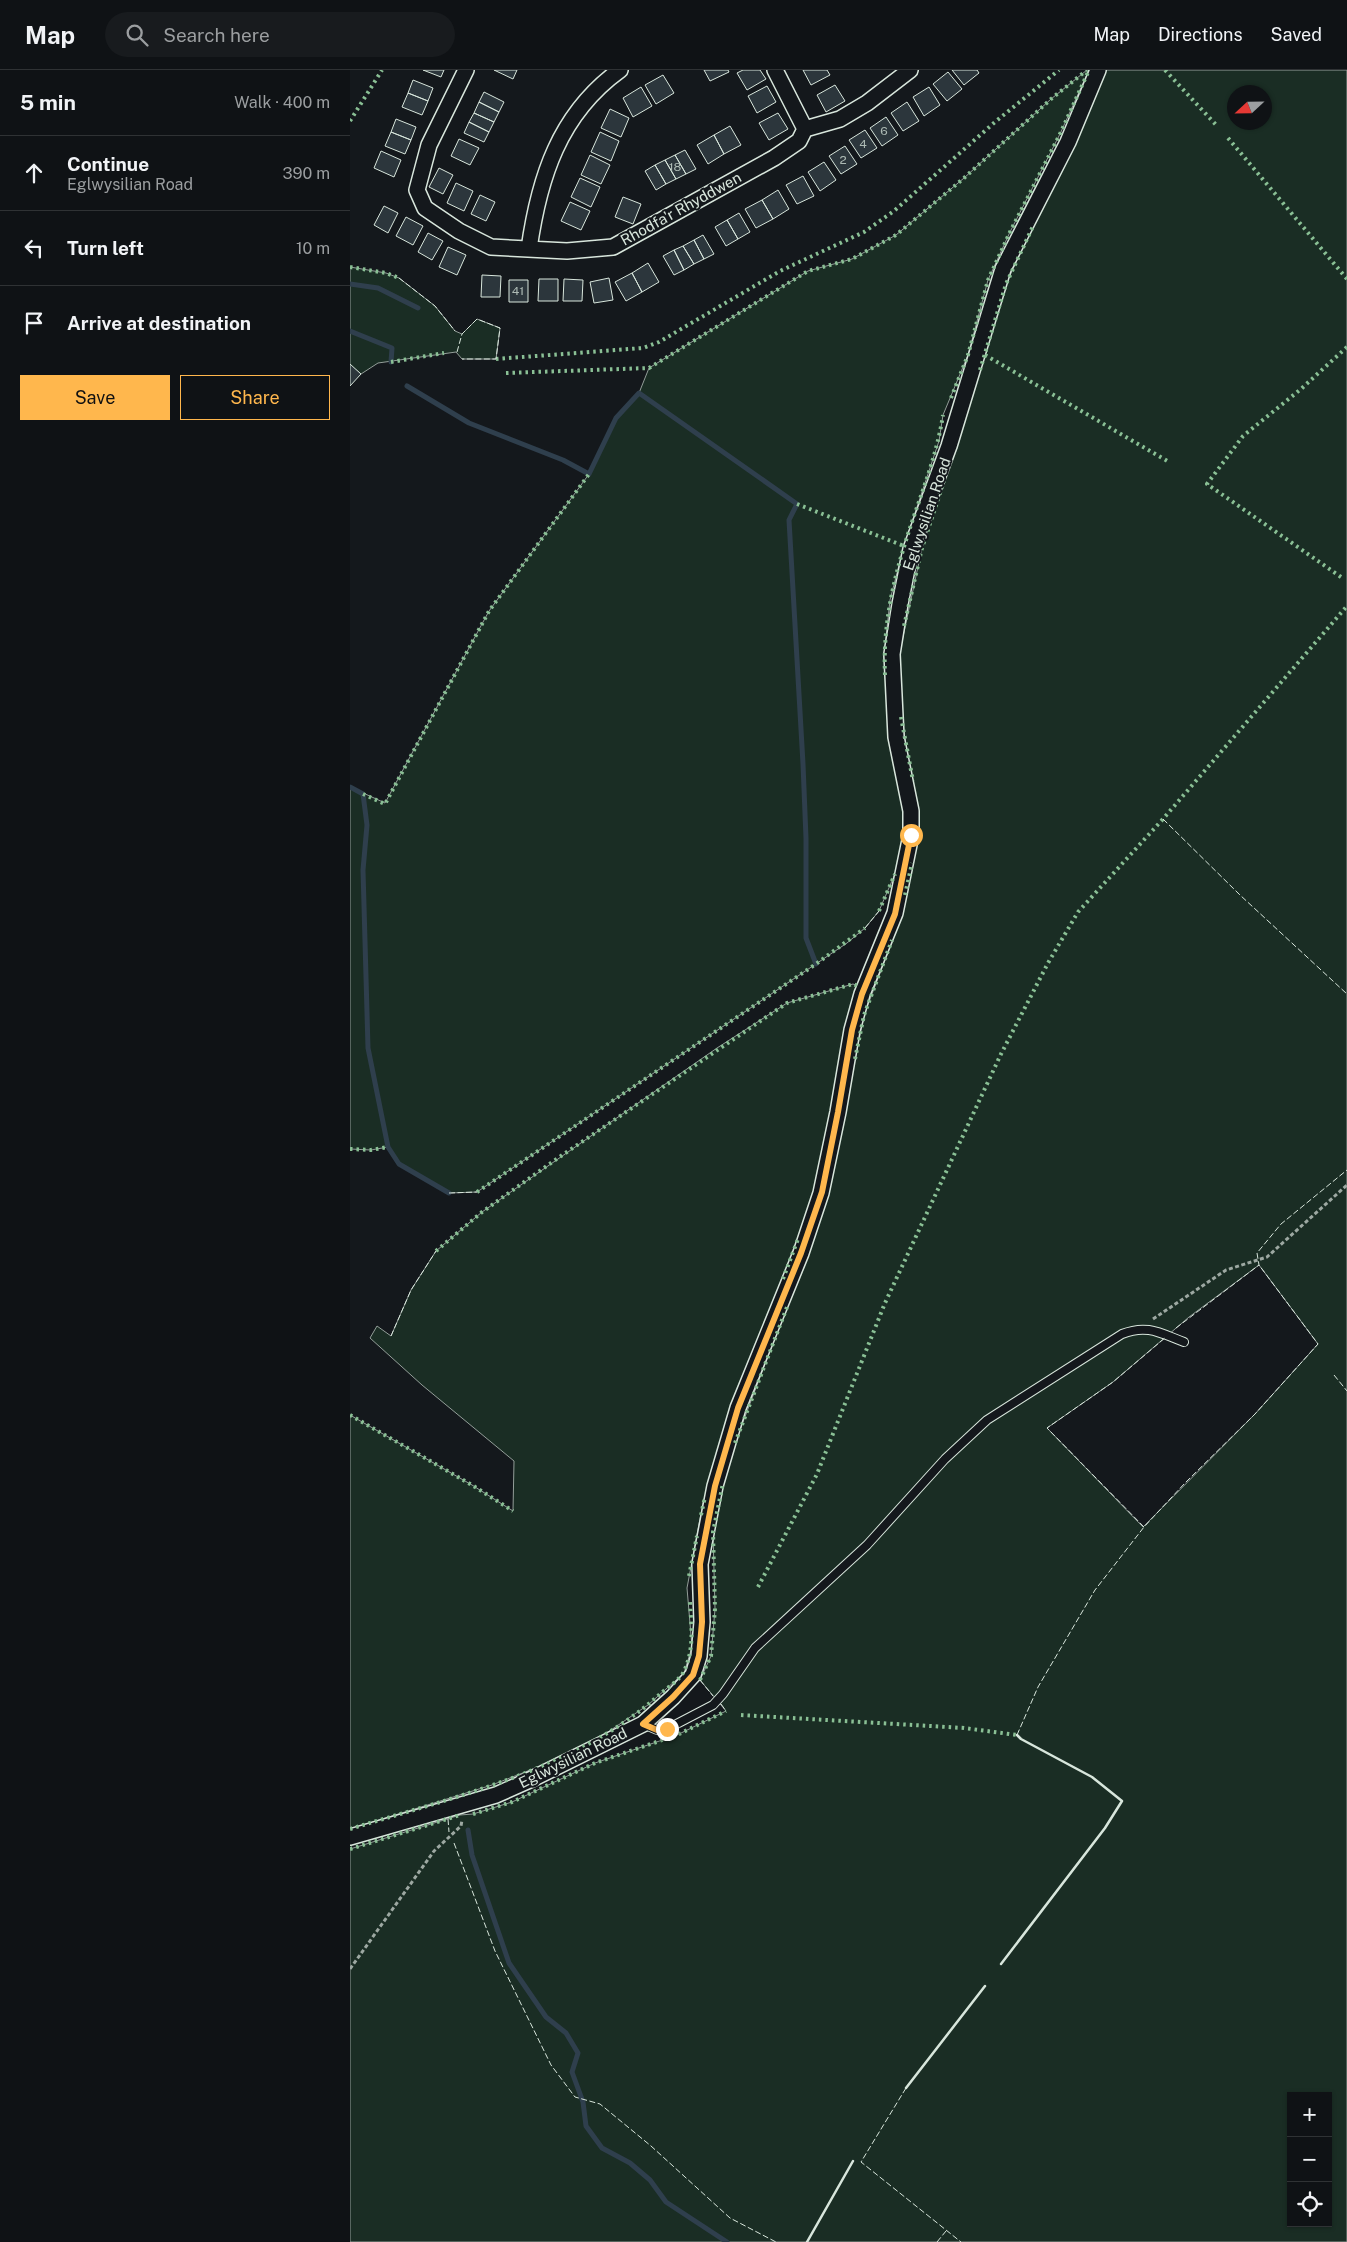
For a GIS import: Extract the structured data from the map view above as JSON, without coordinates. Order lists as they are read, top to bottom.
{
  "streets": {
    "street": ["Rhodfa'r Rhyddwen", "Eglwysilian Road"]
  },
  "house_numbers": [
    "6",
    "4",
    "2",
    "18",
    "41"
  ],
  "north": "left",
  "page": {
    "header": "Map",
    "search": "Search here",
    "nav": ["Map", "Directions", "Saved"],
    "heading": ["5 min", "Walk · 400 m"],
    "list": [
      ["Continue", "Eglwysilian Road", "390 m"],
      ["Turn left", "10 m"],
      "Arrive at destination"
    ],
    "buttons": ["Save", "Share"],
    "map_buttons": ["+", "−"]
  }
}
